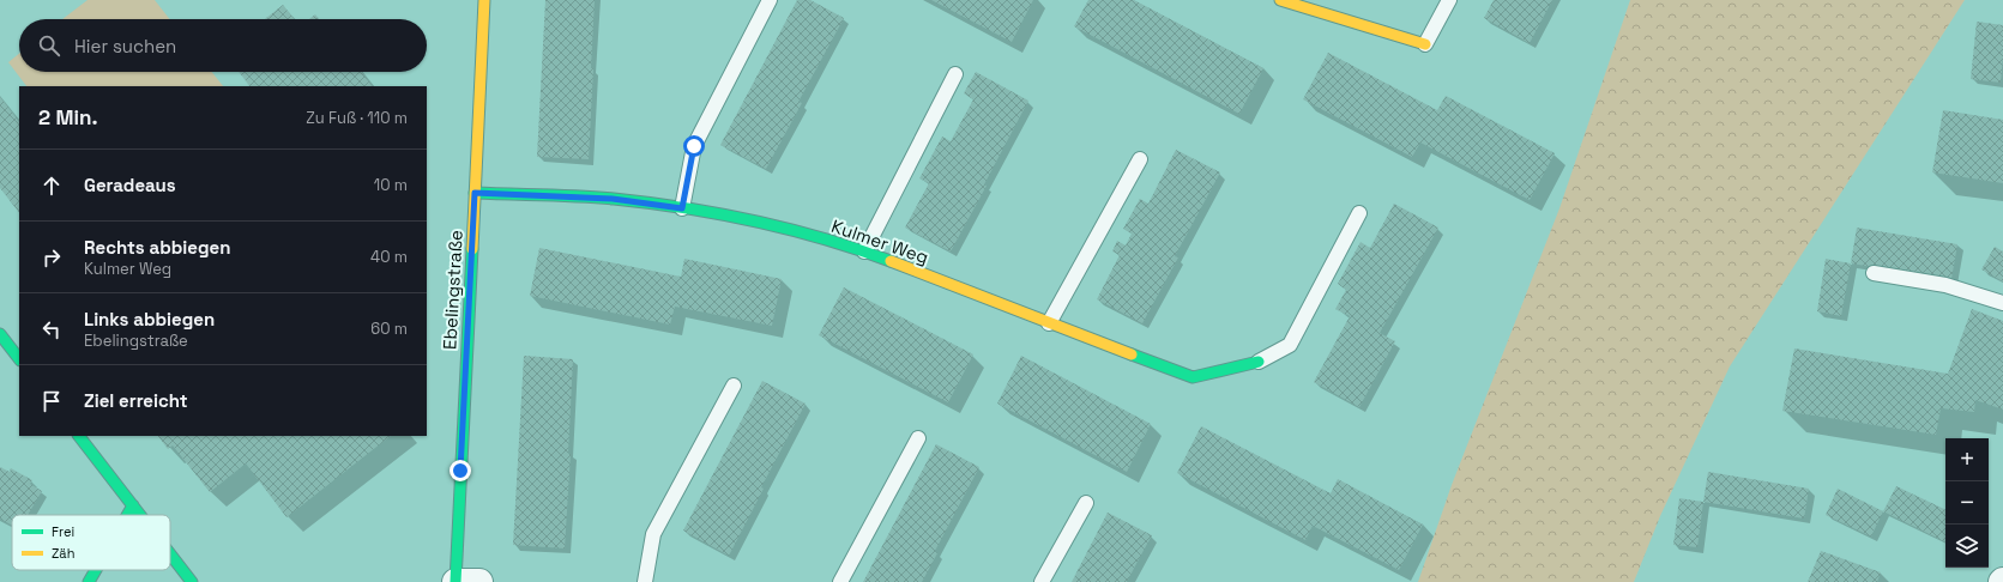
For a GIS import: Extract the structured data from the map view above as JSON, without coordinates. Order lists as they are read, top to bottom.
{
  "streets": {
    "street": ["Kulmer Weg", "Ebelingstraße"]
  },
  "crossings": [
    ["Kulmer Weg", "Ebelingstraße"]
  ],
  "legend": ["Frei", "Zäh"],
  "page": {
    "search": "Hier suchen",
    "heading": ["2 Min.", "Zu Fuß · 110 m"],
    "list": [
      ["Geradeaus", "10 m"],
      ["Rechts abbiegen", "Kulmer Weg", "40 m"],
      ["Links abbiegen", "Ebelingstraße", "60 m"],
      "Ziel erreicht"
    ],
    "map_buttons": ["+", "−"]
  }
}
